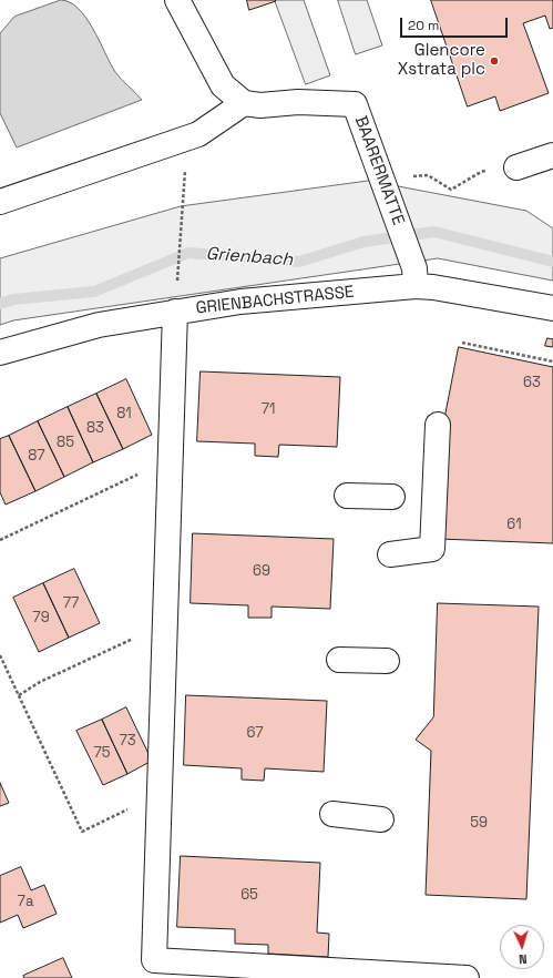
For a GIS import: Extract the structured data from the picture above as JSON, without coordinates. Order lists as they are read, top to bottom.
{
  "streets": {
    "street": ["BAARERMATTE", "GRIENBACHSTRASSE"]
  },
  "crossings": [
    ["BAARERMATTE", "GRIENBACHSTRASSE"]
  ],
  "water": ["Grienbach"],
  "places": ["Glencore Xstrata plc"],
  "house_numbers": [
    "63",
    "71",
    "81",
    "83",
    "85",
    "87",
    "61",
    "69",
    "77",
    "79",
    "67",
    "73",
    "75",
    "59",
    "65",
    "7a"
  ],
  "scale_bar": "20 m",
  "north": "bottom"
}
